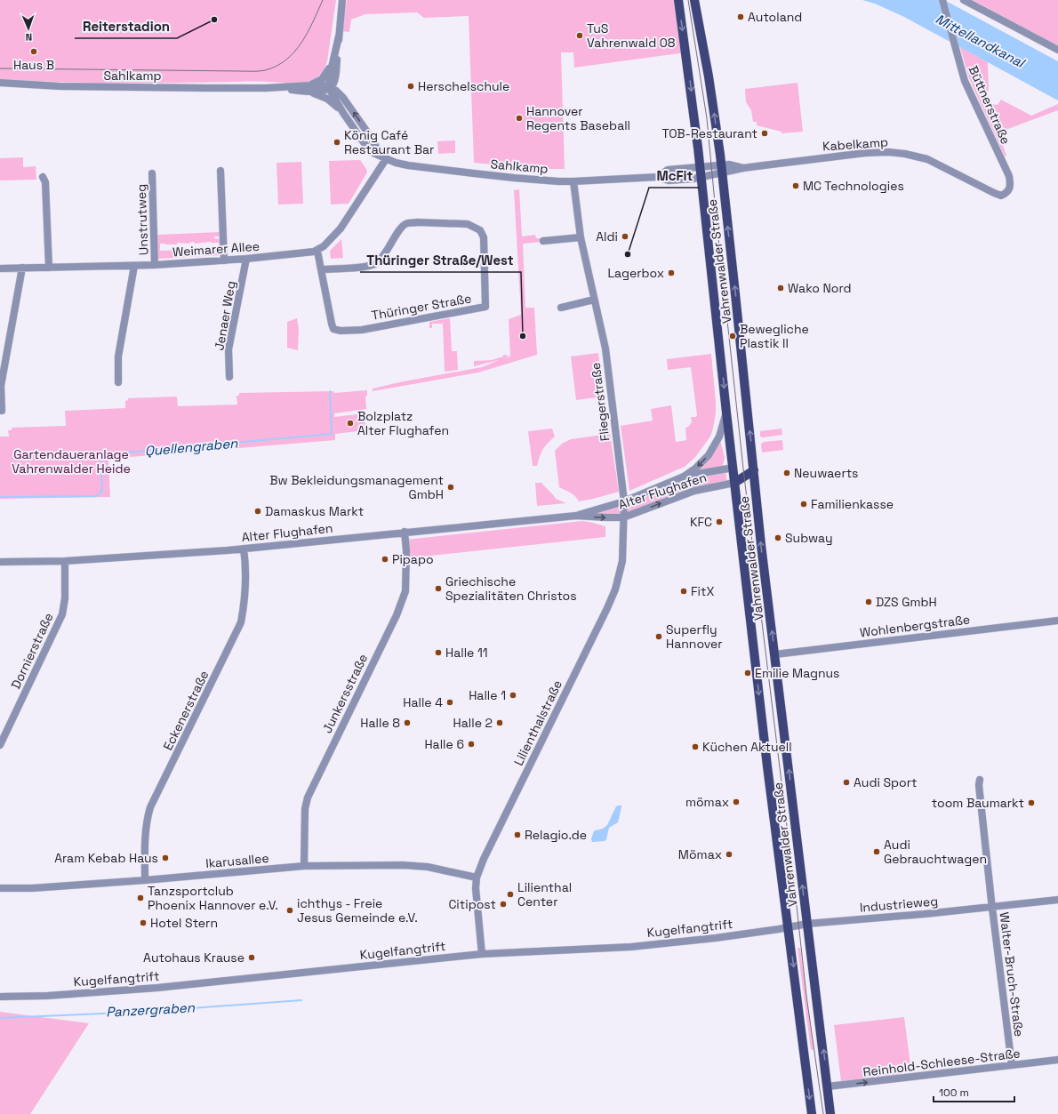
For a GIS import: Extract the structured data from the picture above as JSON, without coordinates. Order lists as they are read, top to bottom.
{
  "streets": {
    "main road": ["Vahrenwalder Straße"],
    "street": [
      "Sahlkamp",
      "Büttnerstraße",
      "Kabelkamp",
      "Unstrutweg",
      "Weimarer Allee",
      "Thüringer Straße",
      "Jenaer Weg",
      "Fliegerstraße",
      "Alter Flughafen",
      "Wohlenbergstraße",
      "Dornierstraße",
      "Junkersstraße",
      "Eckenerstraße",
      "Lilienthalstraße",
      "Ikarusallee",
      "Industrieweg",
      "Kugelfangtrift",
      "Walter-Bruch-Straße",
      "Reinhold-Schleese-Straße"
    ]
  },
  "crossings": [
    ["Sahlkamp", "Kabelkamp"],
    ["Sahlkamp", "Vahrenwalder Straße"],
    ["Sahlkamp", "Fliegerstraße"],
    ["Büttnerstraße", "Kabelkamp"],
    ["Kabelkamp", "Vahrenwalder Straße"],
    ["Unstrutweg", "Weimarer Allee"],
    ["Weimarer Allee", "Thüringer Straße"],
    ["Weimarer Allee", "Jenaer Weg"],
    ["Vahrenwalder Straße", "Alter Flughafen"],
    ["Vahrenwalder Straße", "Wohlenbergstraße"],
    ["Vahrenwalder Straße", "Industrieweg"],
    ["Vahrenwalder Straße", "Kugelfangtrift"],
    ["Vahrenwalder Straße", "Reinhold-Schleese-Straße"],
    ["Fliegerstraße", "Alter Flughafen"],
    ["Fliegerstraße", "Lilienthalstraße"],
    ["Alter Flughafen", "Dornierstraße"],
    ["Alter Flughafen", "Junkersstraße"],
    ["Alter Flughafen", "Eckenerstraße"],
    ["Alter Flughafen", "Lilienthalstraße"],
    ["Junkersstraße", "Ikarusallee"],
    ["Eckenerstraße", "Ikarusallee"],
    ["Lilienthalstraße", "Ikarusallee"],
    ["Lilienthalstraße", "Kugelfangtrift"],
    ["Industrieweg", "Kugelfangtrift"],
    ["Industrieweg", "Walter-Bruch-Straße"],
    ["Walter-Bruch-Straße", "Reinhold-Schleese-Straße"]
  ],
  "one_way": ["Reinhold-Schleese-Straße"],
  "water": ["Mittellandkanal", "Quellengraben", "Panzergraben"],
  "parks": ["Gartendaueranlage Vahrenwalder Heide"],
  "places": [
    "Autoland",
    "Reiterstadion",
    "TuS Vahrenwald 08",
    "Haus B",
    "Herschelschule",
    "Hannover Regents Baseball",
    "TOB-Restaurant",
    "König Café Restaurant Bar",
    "MC Technologies",
    "Aldi",
    "McFit",
    "Lagerbox",
    "Wako Nord",
    "Thüringer Straße/West",
    "Bewegliche Plastik II",
    "Bolzplatz Alter Flughafen",
    "Neuwaerts",
    "Bw Bekleidungsmanagement GmbH",
    "Familienkasse",
    "Damaskus Markt",
    "KFC",
    "Subway",
    "Pipapo",
    "Griechische Spezialitäten Christos",
    "FitX",
    "DZS GmbH",
    "Superfly Hannover",
    "Halle 11",
    "Emilie Magnus",
    "Halle 1",
    "Halle 4",
    "Halle 8",
    "Halle 2",
    "Halle 6",
    "Küchen Aktuell",
    "Audi Sport",
    "mömax",
    "toom Baumarkt",
    "Relagio.de",
    "Audi Gebrauchtwagen",
    "Mömax",
    "Aram Kebab Haus",
    "Lilienthal Center",
    "Tanzsportclub Phoenix Hannover e.V.",
    "Citipost",
    "ichthys - Freie Jesus Gemeinde e.V.",
    "Hotel Stern",
    "Autohaus Krause"
  ],
  "scale_bar": "100 m",
  "north": "bottom"
}
